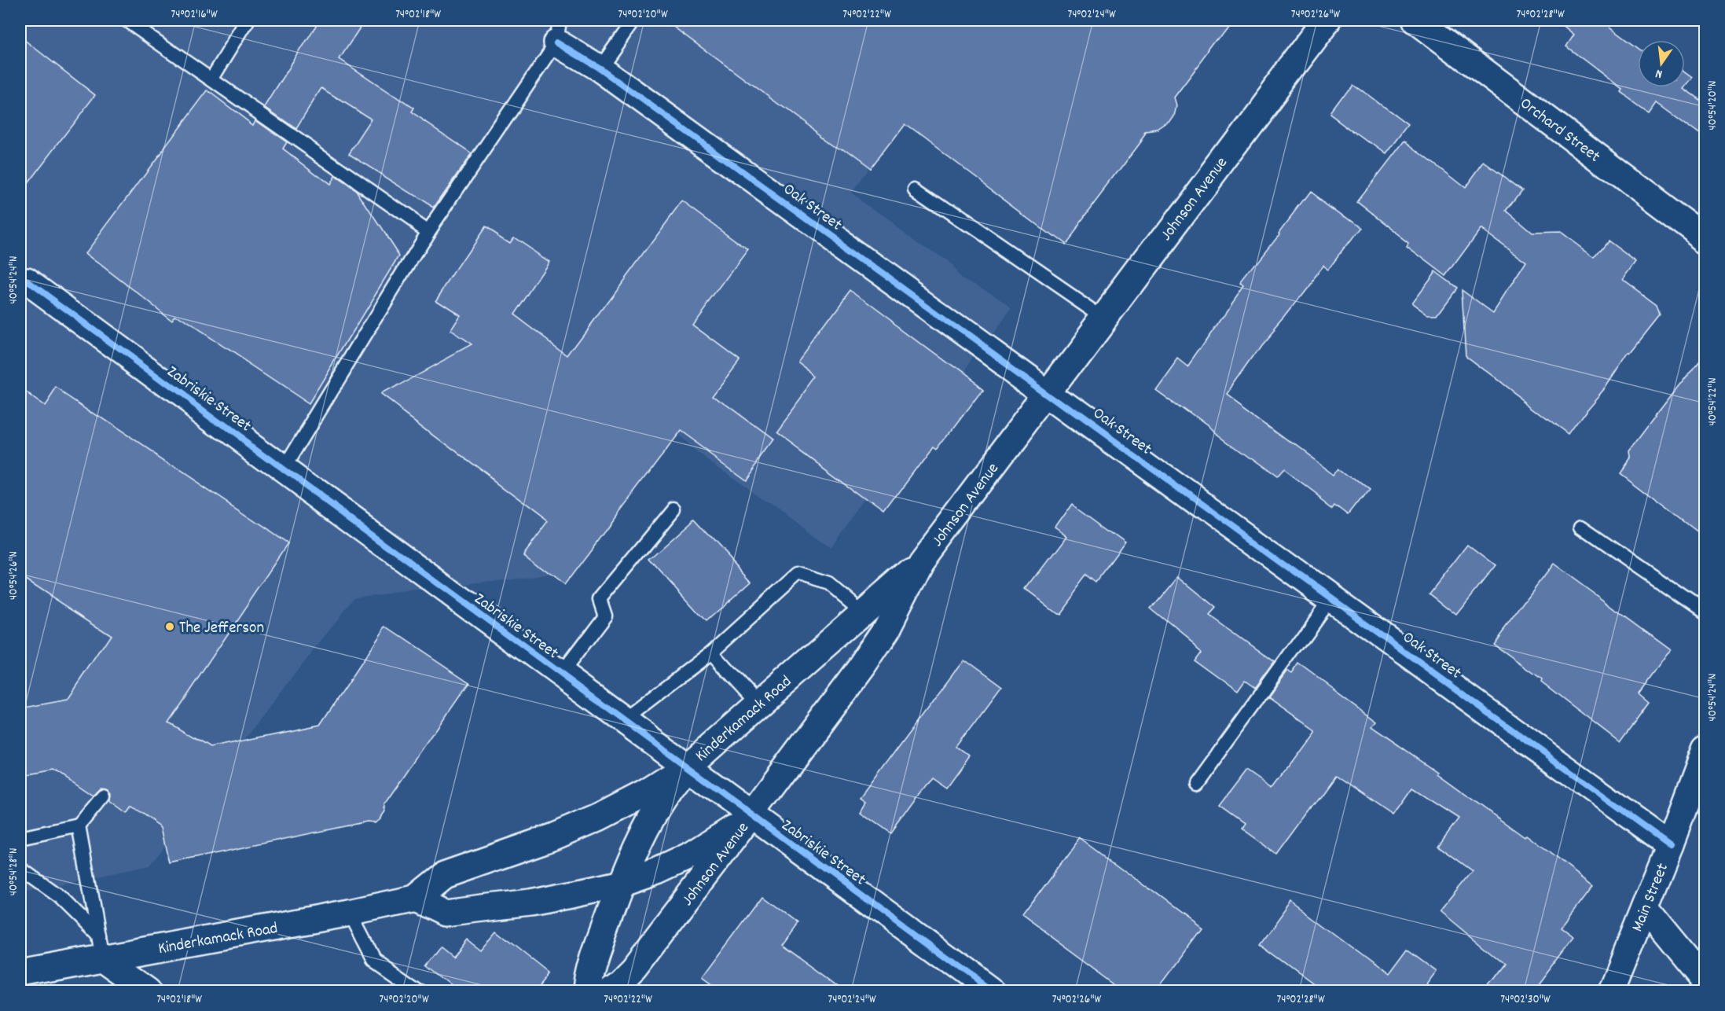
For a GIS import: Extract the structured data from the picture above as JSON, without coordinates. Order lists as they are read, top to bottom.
{
  "streets": {
    "street": [
      "Orchard Street",
      "Johnson Avenue",
      "Oak Street",
      "Zabriskie Street",
      "Kinderkamack Road",
      "Main Street"
    ]
  },
  "crossings": [
    ["Johnson Avenue", "Oak Street"],
    ["Johnson Avenue", "Zabriskie Street"],
    ["Johnson Avenue", "Kinderkamack Road"],
    ["Oak Street", "Main Street"],
    ["Zabriskie Street", "Kinderkamack Road"]
  ],
  "places": ["The Jefferson"],
  "north": "bottom",
  "coordinates": [
    "74°02'16\"W",
    "74°02'18\"W",
    "74°02'20\"W",
    "74°02'22\"W",
    "74°02'24\"W",
    "74°02'26\"W",
    "74°02'28\"W",
    "40°54'20\"N",
    "40°54'24\"N",
    "40°54'22\"N",
    "40°54'26\"N",
    "40°54'28\"N",
    "74°02'30\"W"
  ]
}
